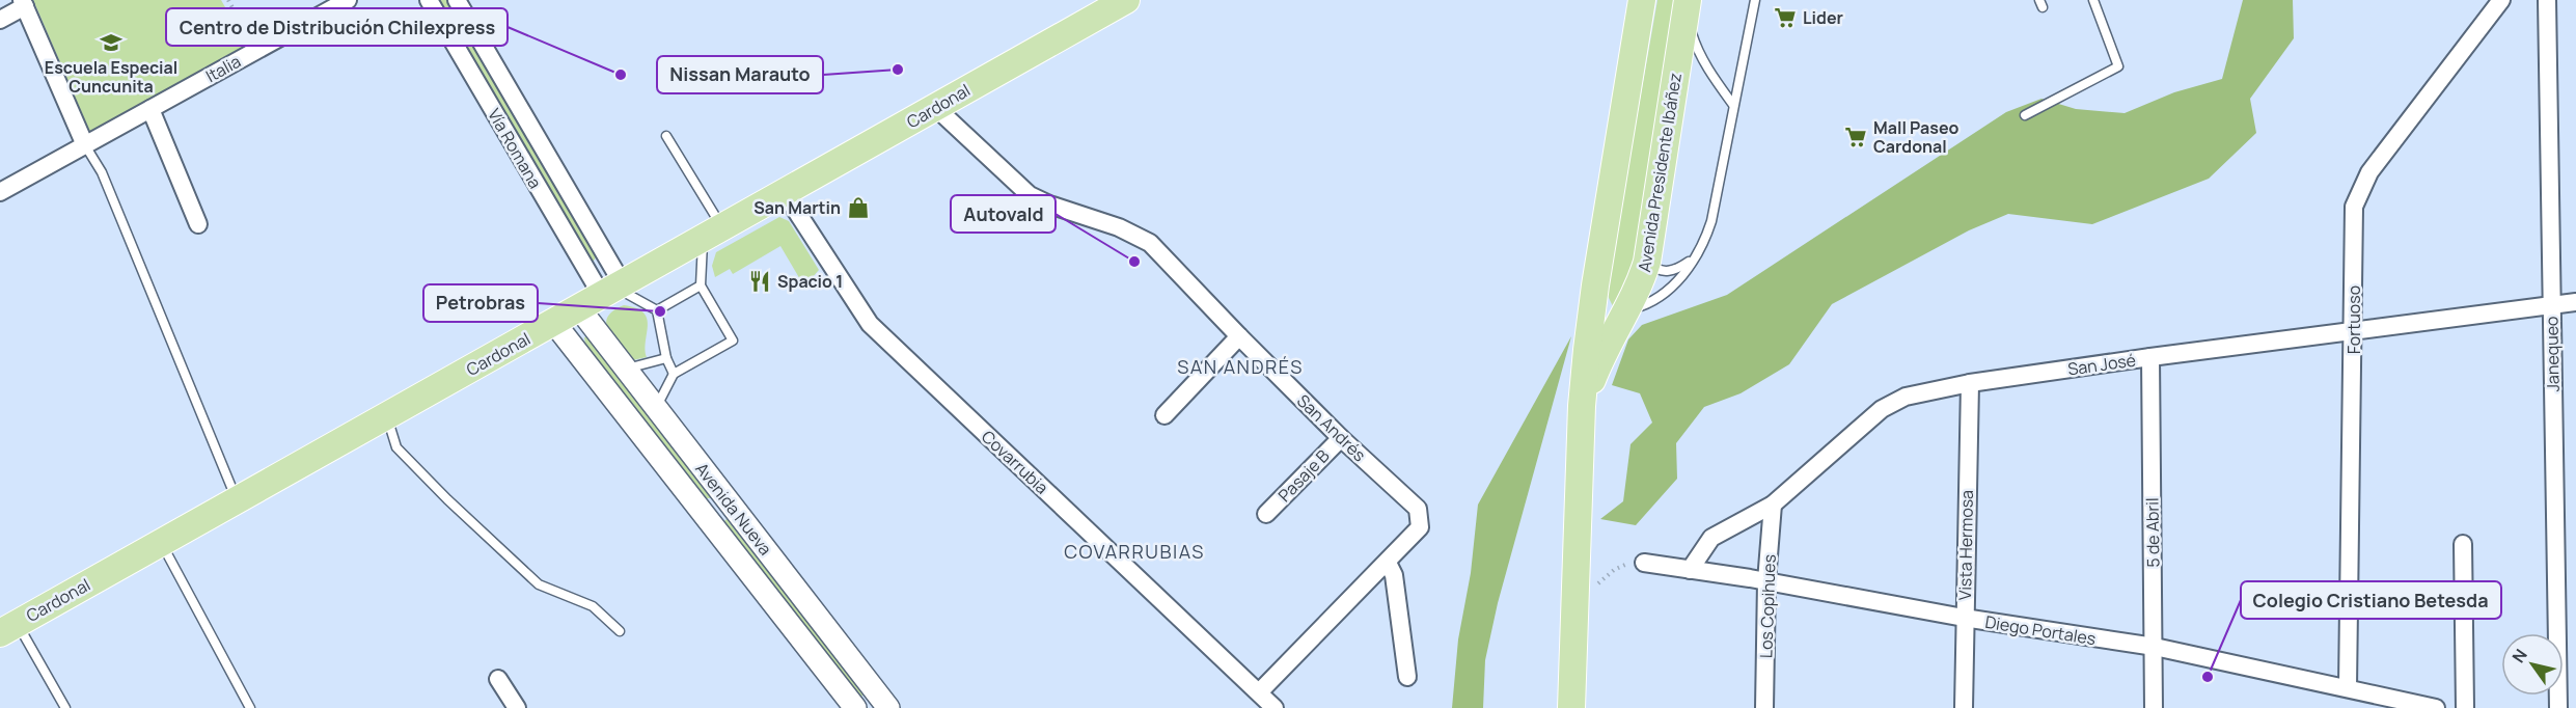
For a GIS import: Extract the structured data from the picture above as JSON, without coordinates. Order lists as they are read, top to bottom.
{
  "streets": {
    "main road": ["Cardonal", "Avenida Presidente Ibáñez"],
    "street": [
      "Italia",
      "Vía Romana",
      "Fortuoso",
      "Janequeo",
      "San José",
      "San Andrés",
      "Covarrubia",
      "Pasaje B",
      "Avenida Nueva",
      "5 de Abril",
      "Vista Hermosa",
      "Los Copihues",
      "Diego Portales"
    ]
  },
  "crossings": [
    ["Cardonal", "Vía Romana"],
    ["Cardonal", "San Andrés"],
    ["Cardonal", "Covarrubia"],
    ["Cardonal", "Avenida Nueva"],
    ["Fortuoso", "San José"],
    ["Fortuoso", "Diego Portales"],
    ["Janequeo", "San José"],
    ["San José", "5 de Abril"],
    ["San José", "Vista Hermosa"],
    ["San José", "Los Copihues"],
    ["San José", "Diego Portales"],
    ["San Andrés", "Covarrubia"],
    ["San Andrés", "Pasaje B"],
    ["5 de Abril", "Diego Portales"],
    ["Vista Hermosa", "Diego Portales"],
    ["Los Copihues", "Diego Portales"]
  ],
  "districts": ["SAN ANDRÉS", "COVARRUBIAS"],
  "places": {
    "supermarket": ["Lider", "Mall Paseo Cardonal"],
    "school or university": ["Escuela Especial Cuncunita"],
    "other": [
      "Nissan Marauto",
      "Centro de Distribución Chilexpress",
      "Autovald",
      "Petrobras",
      "Colegio Cristiano Betesda"
    ],
    "shop": ["San Martin"],
    "restaurant": ["Spacio 1"]
  },
  "north": "top left"
}
